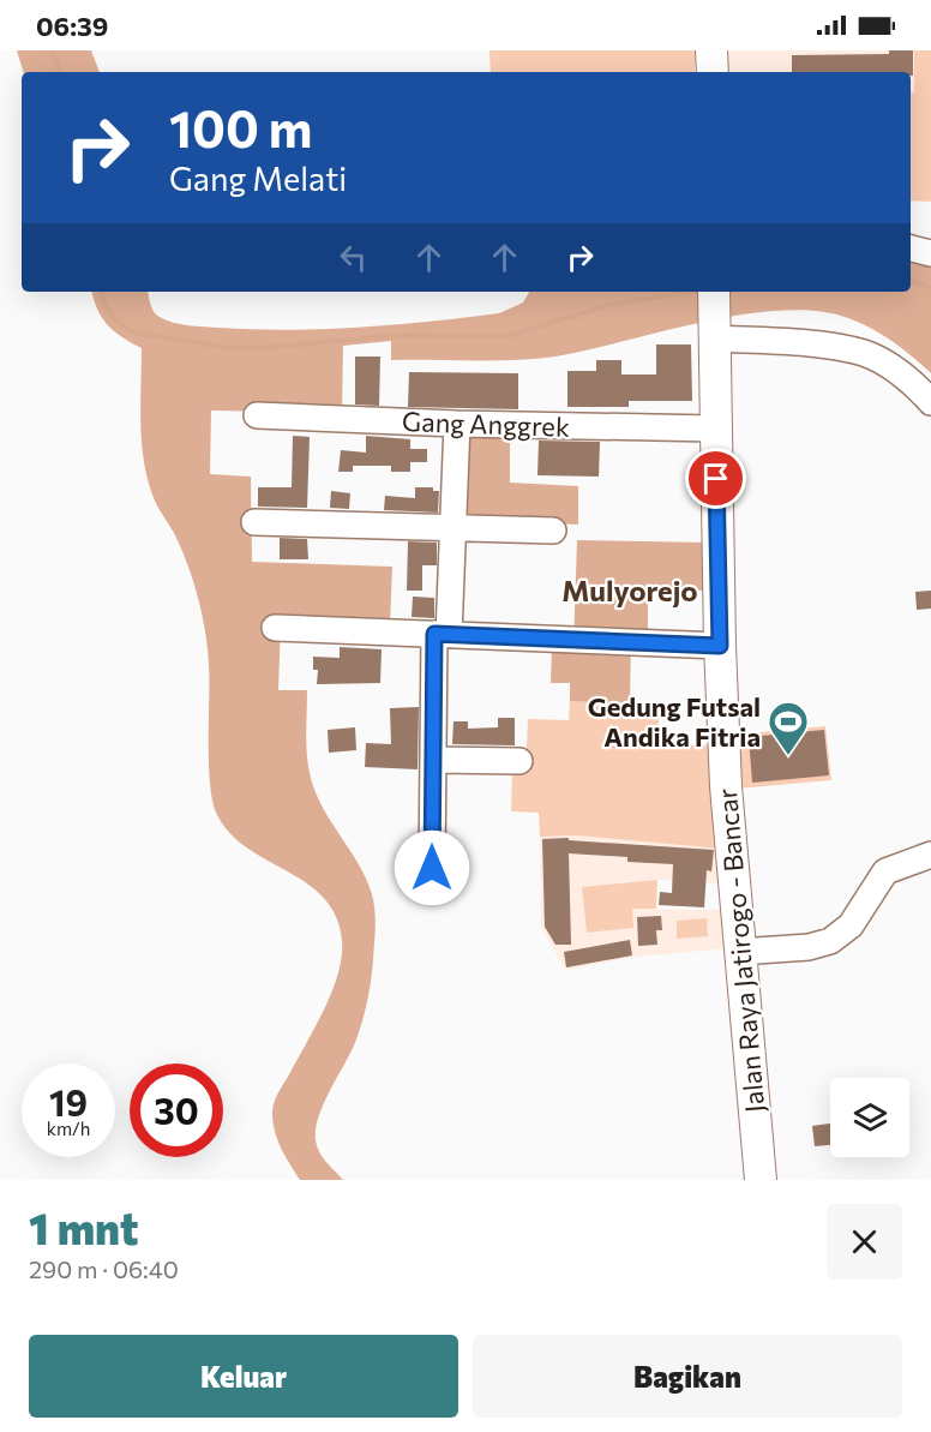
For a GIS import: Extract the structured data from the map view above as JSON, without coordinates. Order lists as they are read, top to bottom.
{
  "streets": {
    "main road": ["Jalan Raya Jatirogo - Bancar"],
    "street": ["Gang Anggrek"]
  },
  "crossings": [
    ["Gang Anggrek", "Jalan Raya Jatirogo - Bancar"]
  ],
  "districts": ["Mulyorejo"],
  "places": {
    "sports": ["Gedung Futsal Andika Fitria"]
  },
  "page": {
    "status": "06:39",
    "turn": ["100 m", "Gang Melati"],
    "speed": "19 km/h",
    "limit": "30",
    "heading": ["1 mnt", "290 m · 06:40"],
    "buttons": ["Keluar", "Bagikan"]
  }
}
